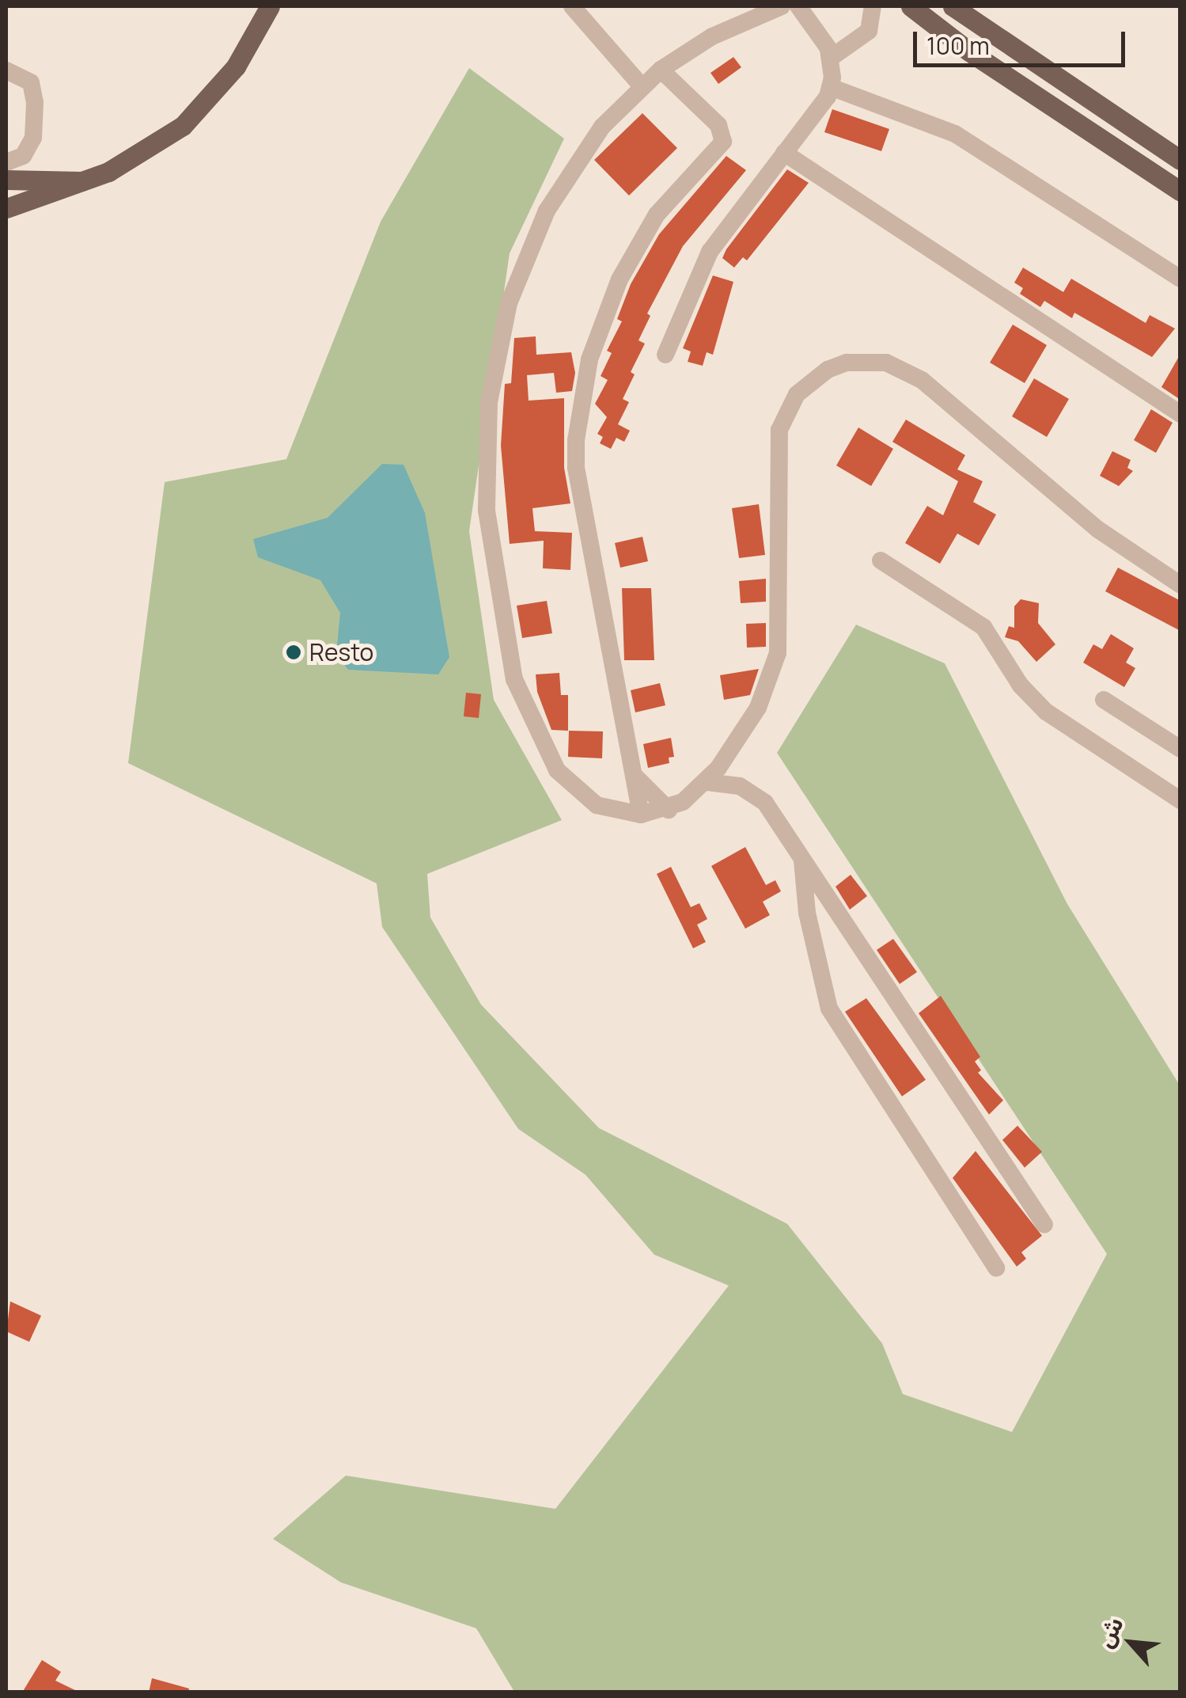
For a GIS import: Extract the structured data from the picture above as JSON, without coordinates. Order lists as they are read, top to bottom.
{
  "places": ["Resto"],
  "scale_bar": "100 m",
  "north": "top left"
}
